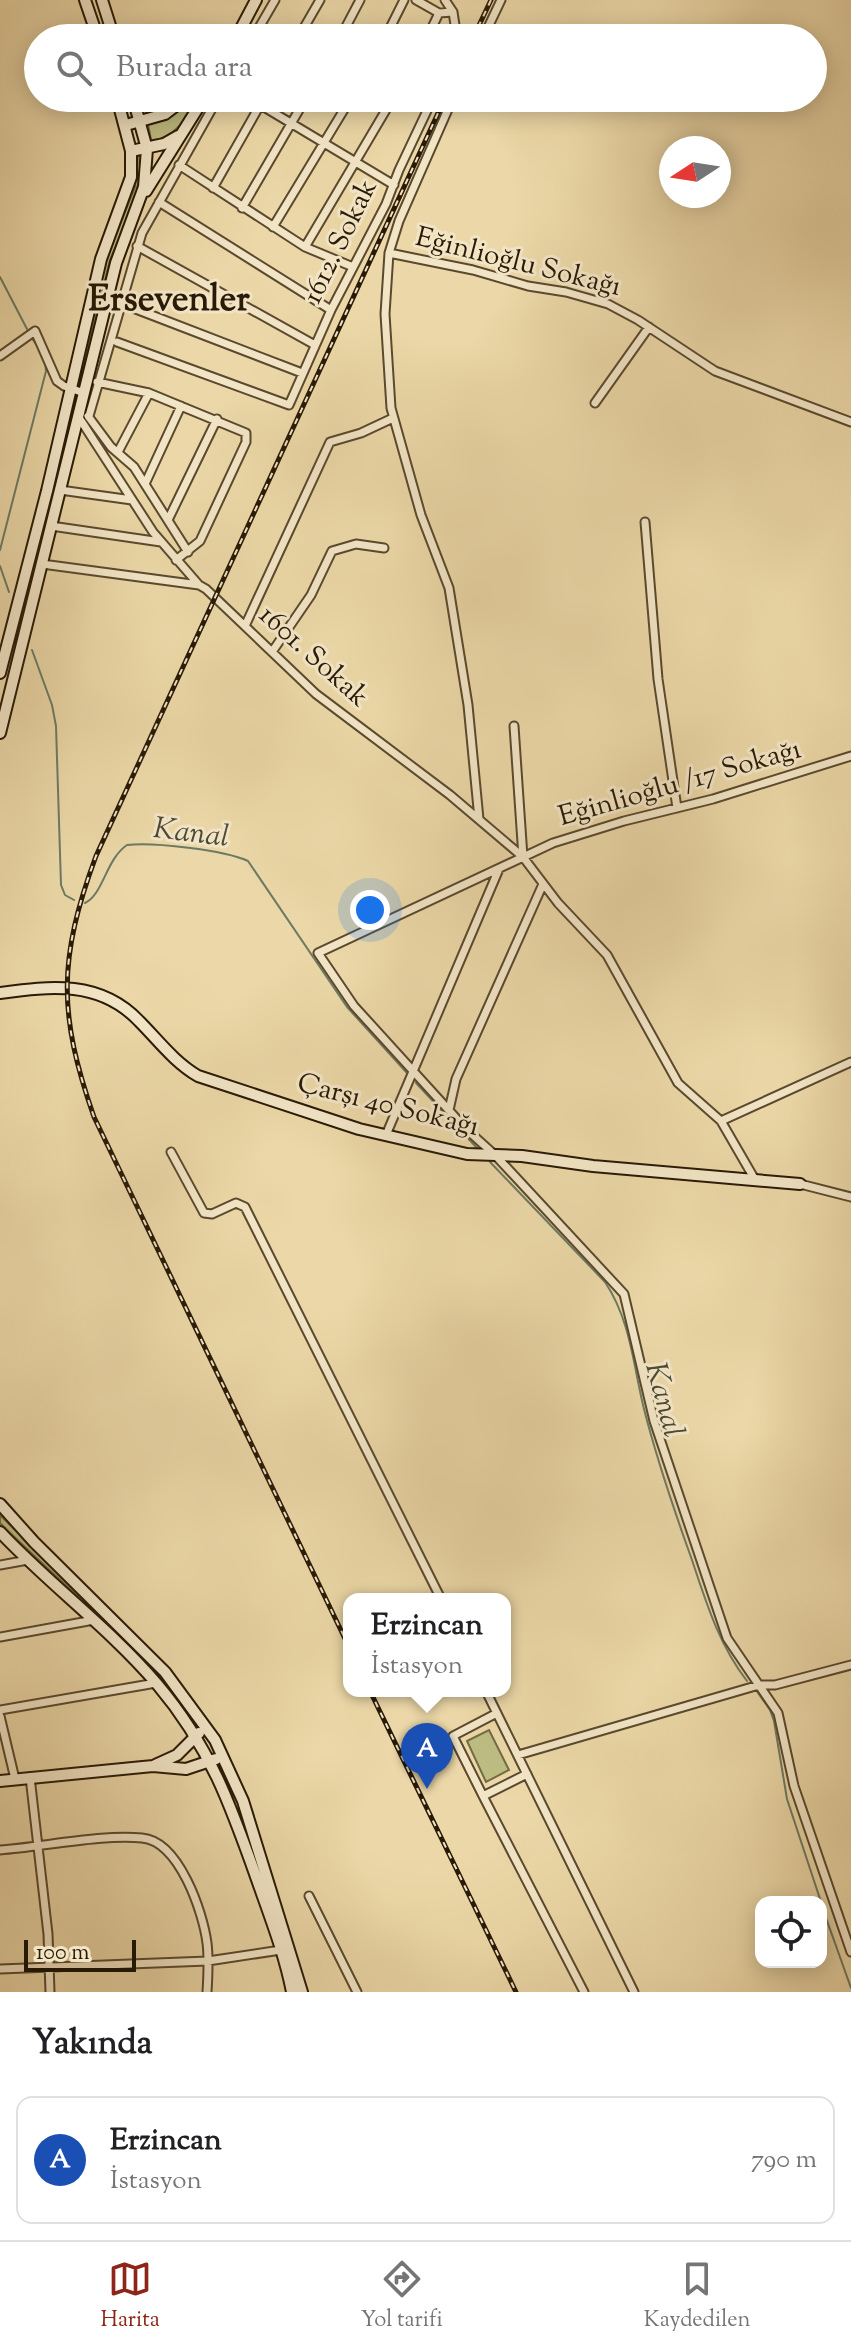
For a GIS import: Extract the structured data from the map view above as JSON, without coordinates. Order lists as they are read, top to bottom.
{
  "streets": {
    "main road": ["Çarşı 40 Sokağı"],
    "street": [
      "1612. Sokak",
      "Eğinlioğlu Sokağı",
      "1601. Sokak",
      "Eğinlioğlu /17 Sokağı"
    ]
  },
  "crossings": [
    ["Eğinlioğlu Sokağı", "1601. Sokak"],
    ["1601. Sokak", "Eğinlioğlu /17 Sokağı"],
    ["1601. Sokak", "Çarşı 40 Sokağı"]
  ],
  "districts": ["Ersevenler"],
  "water": ["Kanal"],
  "scale_bar": "100 m",
  "north": "left",
  "page": {
    "search": "Burada ara",
    "popup": ["Erzincan", "İstasyon"],
    "pins": "A",
    "scale": "100 m",
    "heading": "Yakında",
    "list": [
      {
        "mark": "A",
        "name": "Erzincan",
        "note": "İstasyon",
        "value": "790 m"
      }
    ],
    "nav": ["Harita", "Yol tarifi", "Kaydedilen"]
  }
}
